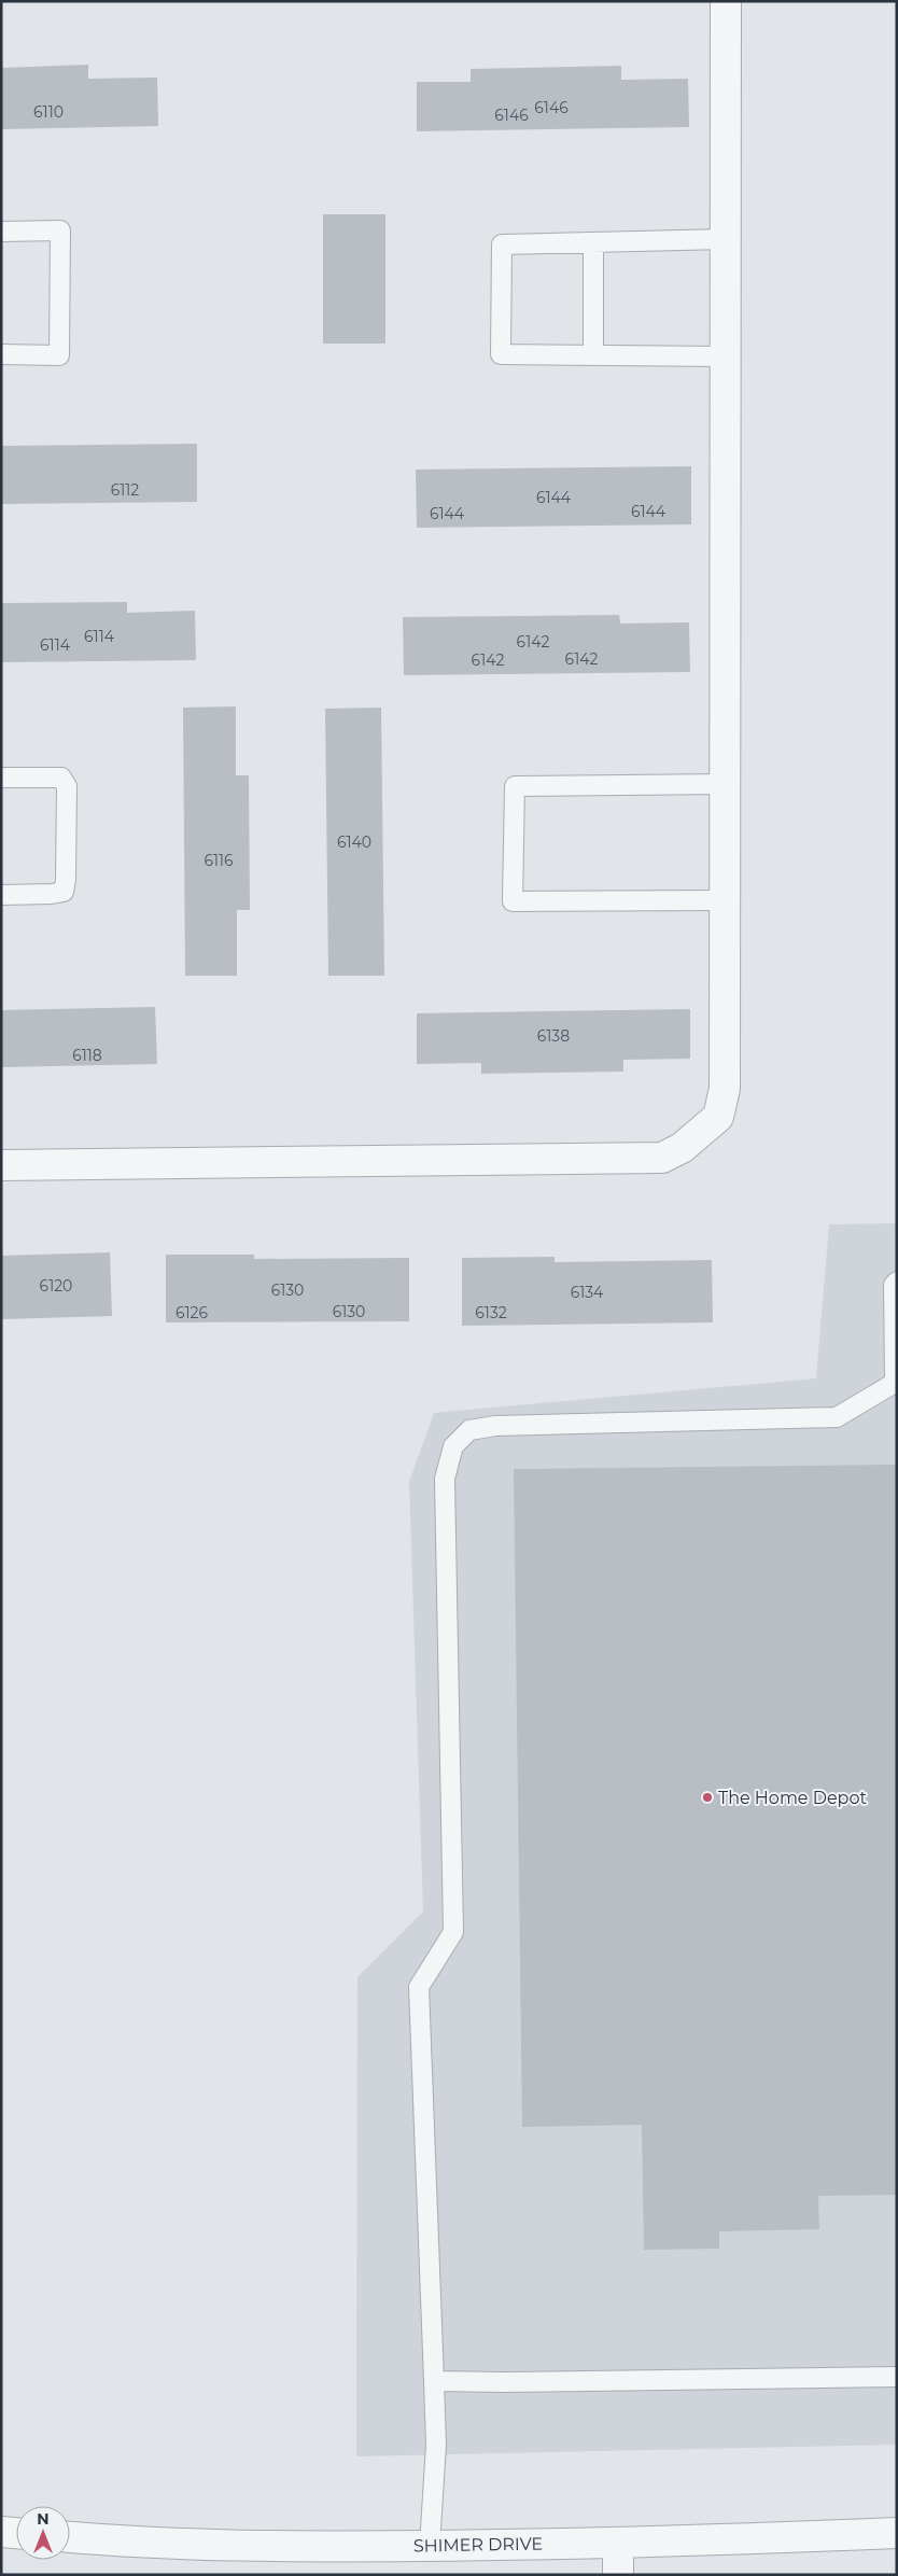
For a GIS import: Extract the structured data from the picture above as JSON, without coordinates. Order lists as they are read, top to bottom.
{
  "streets": {
    "street": ["SHIMER DRIVE"]
  },
  "places": ["The Home Depot"],
  "house_numbers": [
    "6146",
    "6110",
    "6146",
    "6112",
    "6144",
    "6144",
    "6144",
    "6114",
    "6142",
    "6114",
    "6142",
    "6142",
    "6140",
    "6116",
    "6138",
    "6118",
    "6120",
    "6130",
    "6134",
    "6130",
    "6126",
    "6132"
  ],
  "north": "top"
}
